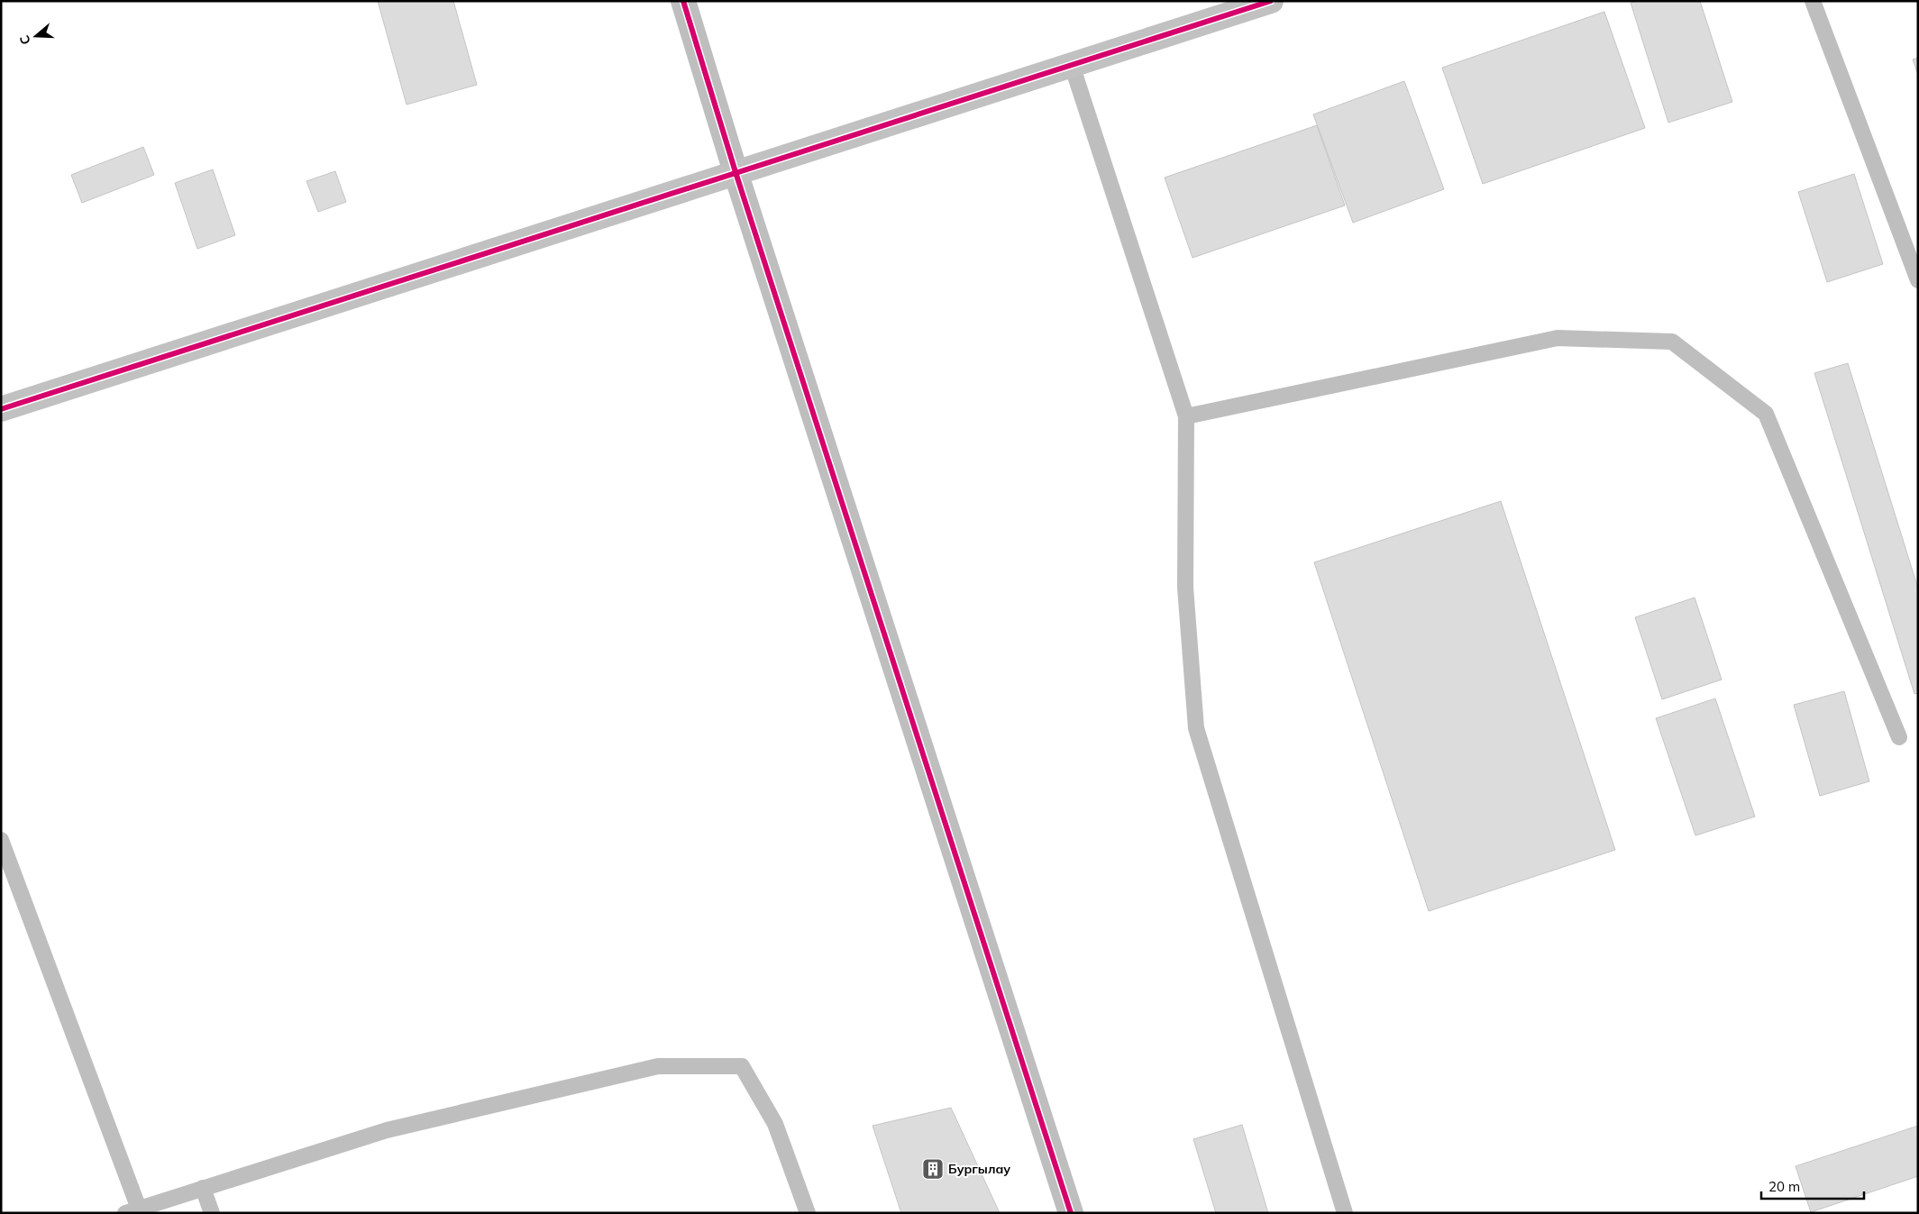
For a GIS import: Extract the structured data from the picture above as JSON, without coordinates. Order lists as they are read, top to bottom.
{
  "places": {
    "building": ["Бургылау"]
  },
  "scale_bar": "20 m",
  "north": "left"
}
